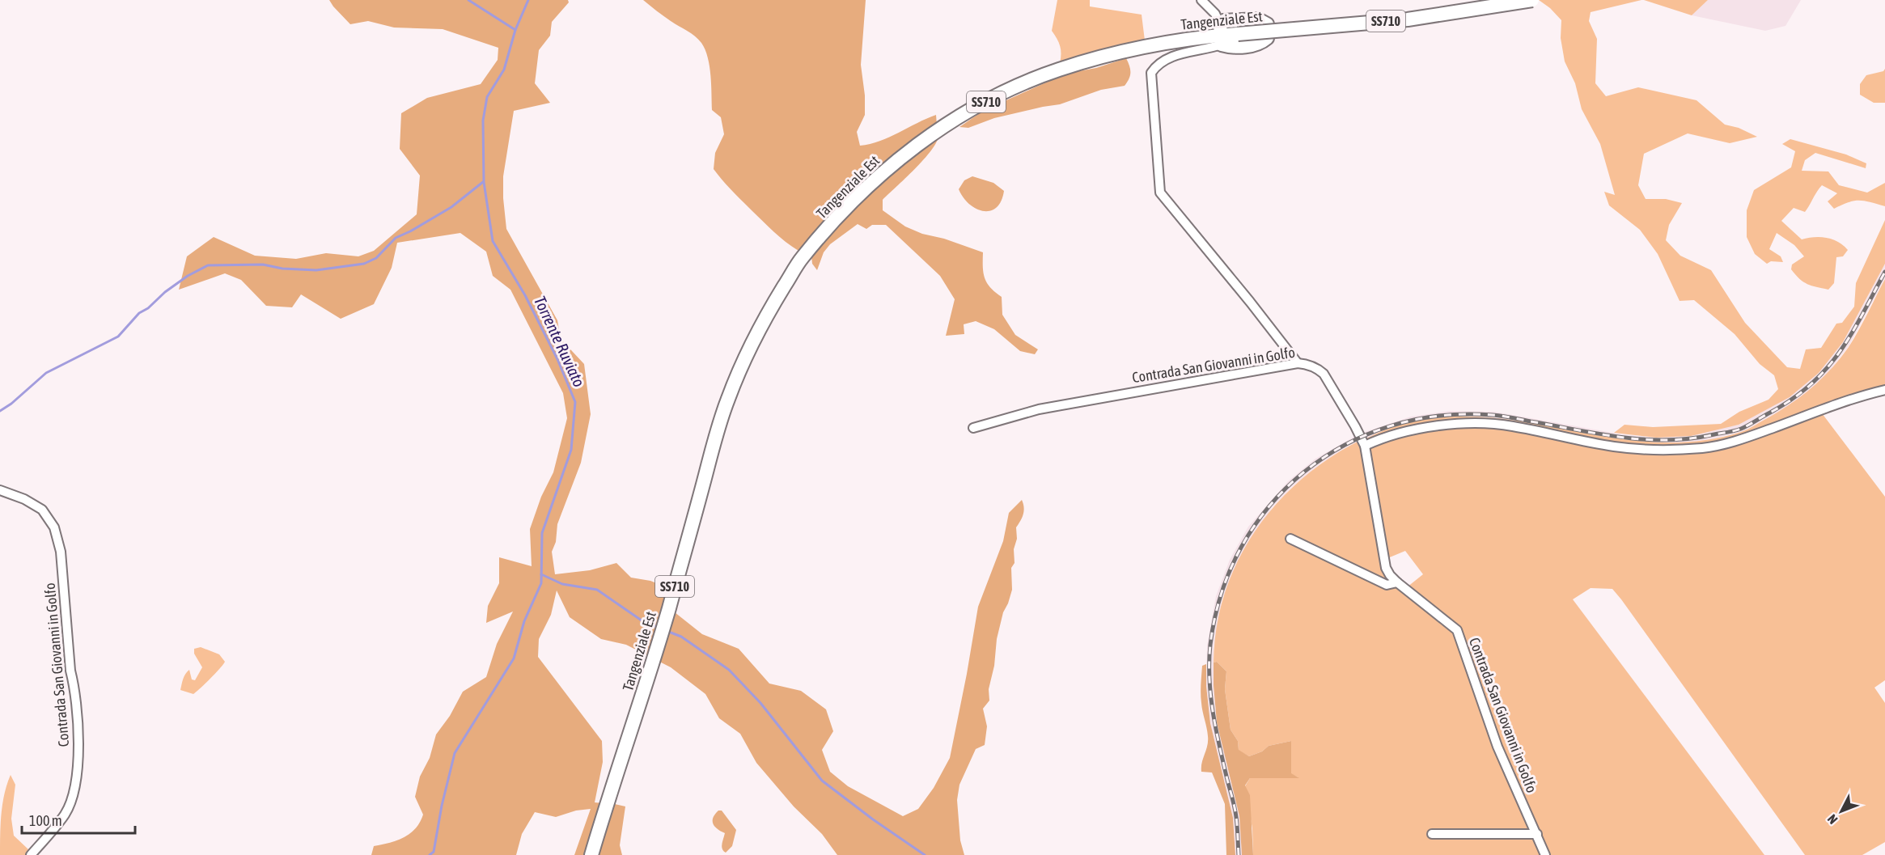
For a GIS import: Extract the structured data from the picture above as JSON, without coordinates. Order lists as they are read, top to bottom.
{
  "streets": {
    "main road": ["Tangenziale Est", "SS710"],
    "street": ["Contrada San Giovanni in Golfo"]
  },
  "water": ["Torrente Ruviato"],
  "scale_bar": "100 m",
  "north": "bottom left"
}
